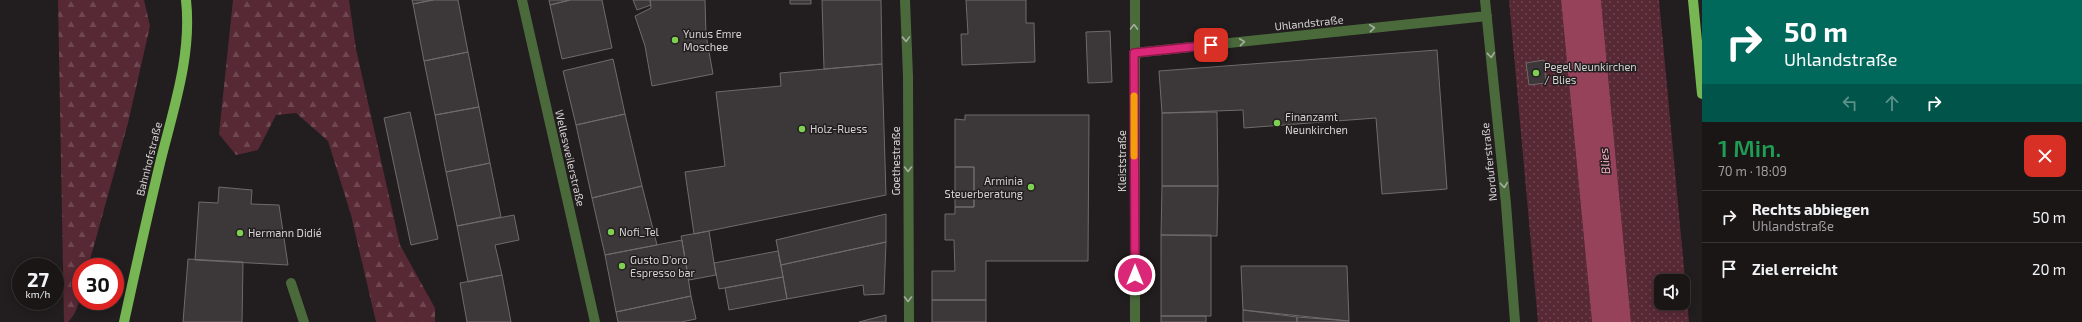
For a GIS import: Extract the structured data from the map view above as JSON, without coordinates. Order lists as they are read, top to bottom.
{
  "streets": {
    "main road": ["Bahnhofstraße"],
    "street": [
      "Uhlandstraße",
      "Wellesweilerstraße",
      "Goethestraße",
      "Kleiststraße",
      "Norduferstraße"
    ]
  },
  "crossings": [
    ["Uhlandstraße", "Kleiststraße"],
    ["Uhlandstraße", "Norduferstraße"]
  ],
  "one_way": ["Uhlandstraße", "Goethestraße", "Norduferstraße"],
  "water": ["Blies"],
  "places": [
    "Yunus Emre Moschee",
    "Pegel Neunkirchen / Blies",
    "Finanzamt Neunkirchen",
    "Holz-Ruess",
    "Arminia Steuerberatung",
    "Nofi_Tel",
    "Hermann Didié",
    "Gusto D'oro Espresso bar"
  ],
  "page": {
    "turn": ["50 m", "Uhlandstraße"],
    "heading": ["1 Min.", "70 m · 18:09"],
    "list": [
      {
        "name": "Rechts abbiegen",
        "note": "Uhlandstraße",
        "value": "50 m"
      },
      {
        "name": "Ziel erreicht",
        "value": "20 m"
      }
    ],
    "speed": "27 km/h",
    "limit": "30"
  }
}
